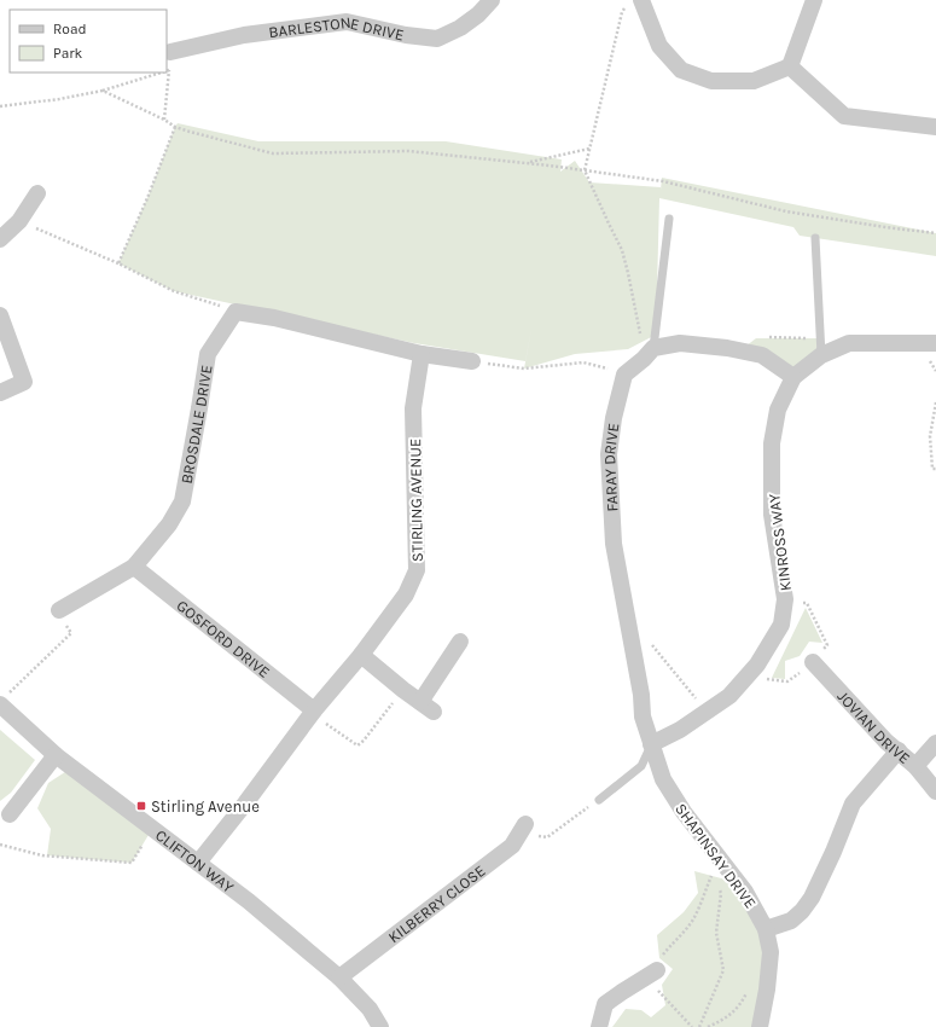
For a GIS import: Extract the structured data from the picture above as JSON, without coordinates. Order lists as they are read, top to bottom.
{
  "streets": {
    "street": [
      "BARLESTONE DRIVE",
      "BROSDALE DRIVE",
      "FARAY DRIVE",
      "STIRLING AVENUE",
      "KINROSS WAY",
      "GOSFORD DRIVE",
      "JOVIAN DRIVE",
      "SHAPINSAY DRIVE",
      "CLIFTON WAY",
      "KILBERRY CLOSE"
    ]
  },
  "crossings": [
    ["BROSDALE DRIVE", "GOSFORD DRIVE"],
    ["FARAY DRIVE", "KINROSS WAY"],
    ["FARAY DRIVE", "SHAPINSAY DRIVE"],
    ["STIRLING AVENUE", "GOSFORD DRIVE"],
    ["STIRLING AVENUE", "CLIFTON WAY"],
    ["KINROSS WAY", "SHAPINSAY DRIVE"],
    ["CLIFTON WAY", "KILBERRY CLOSE"]
  ],
  "places": {
    "transit": ["Stirling Avenue"]
  },
  "legend": ["Road", "Park"]
}
